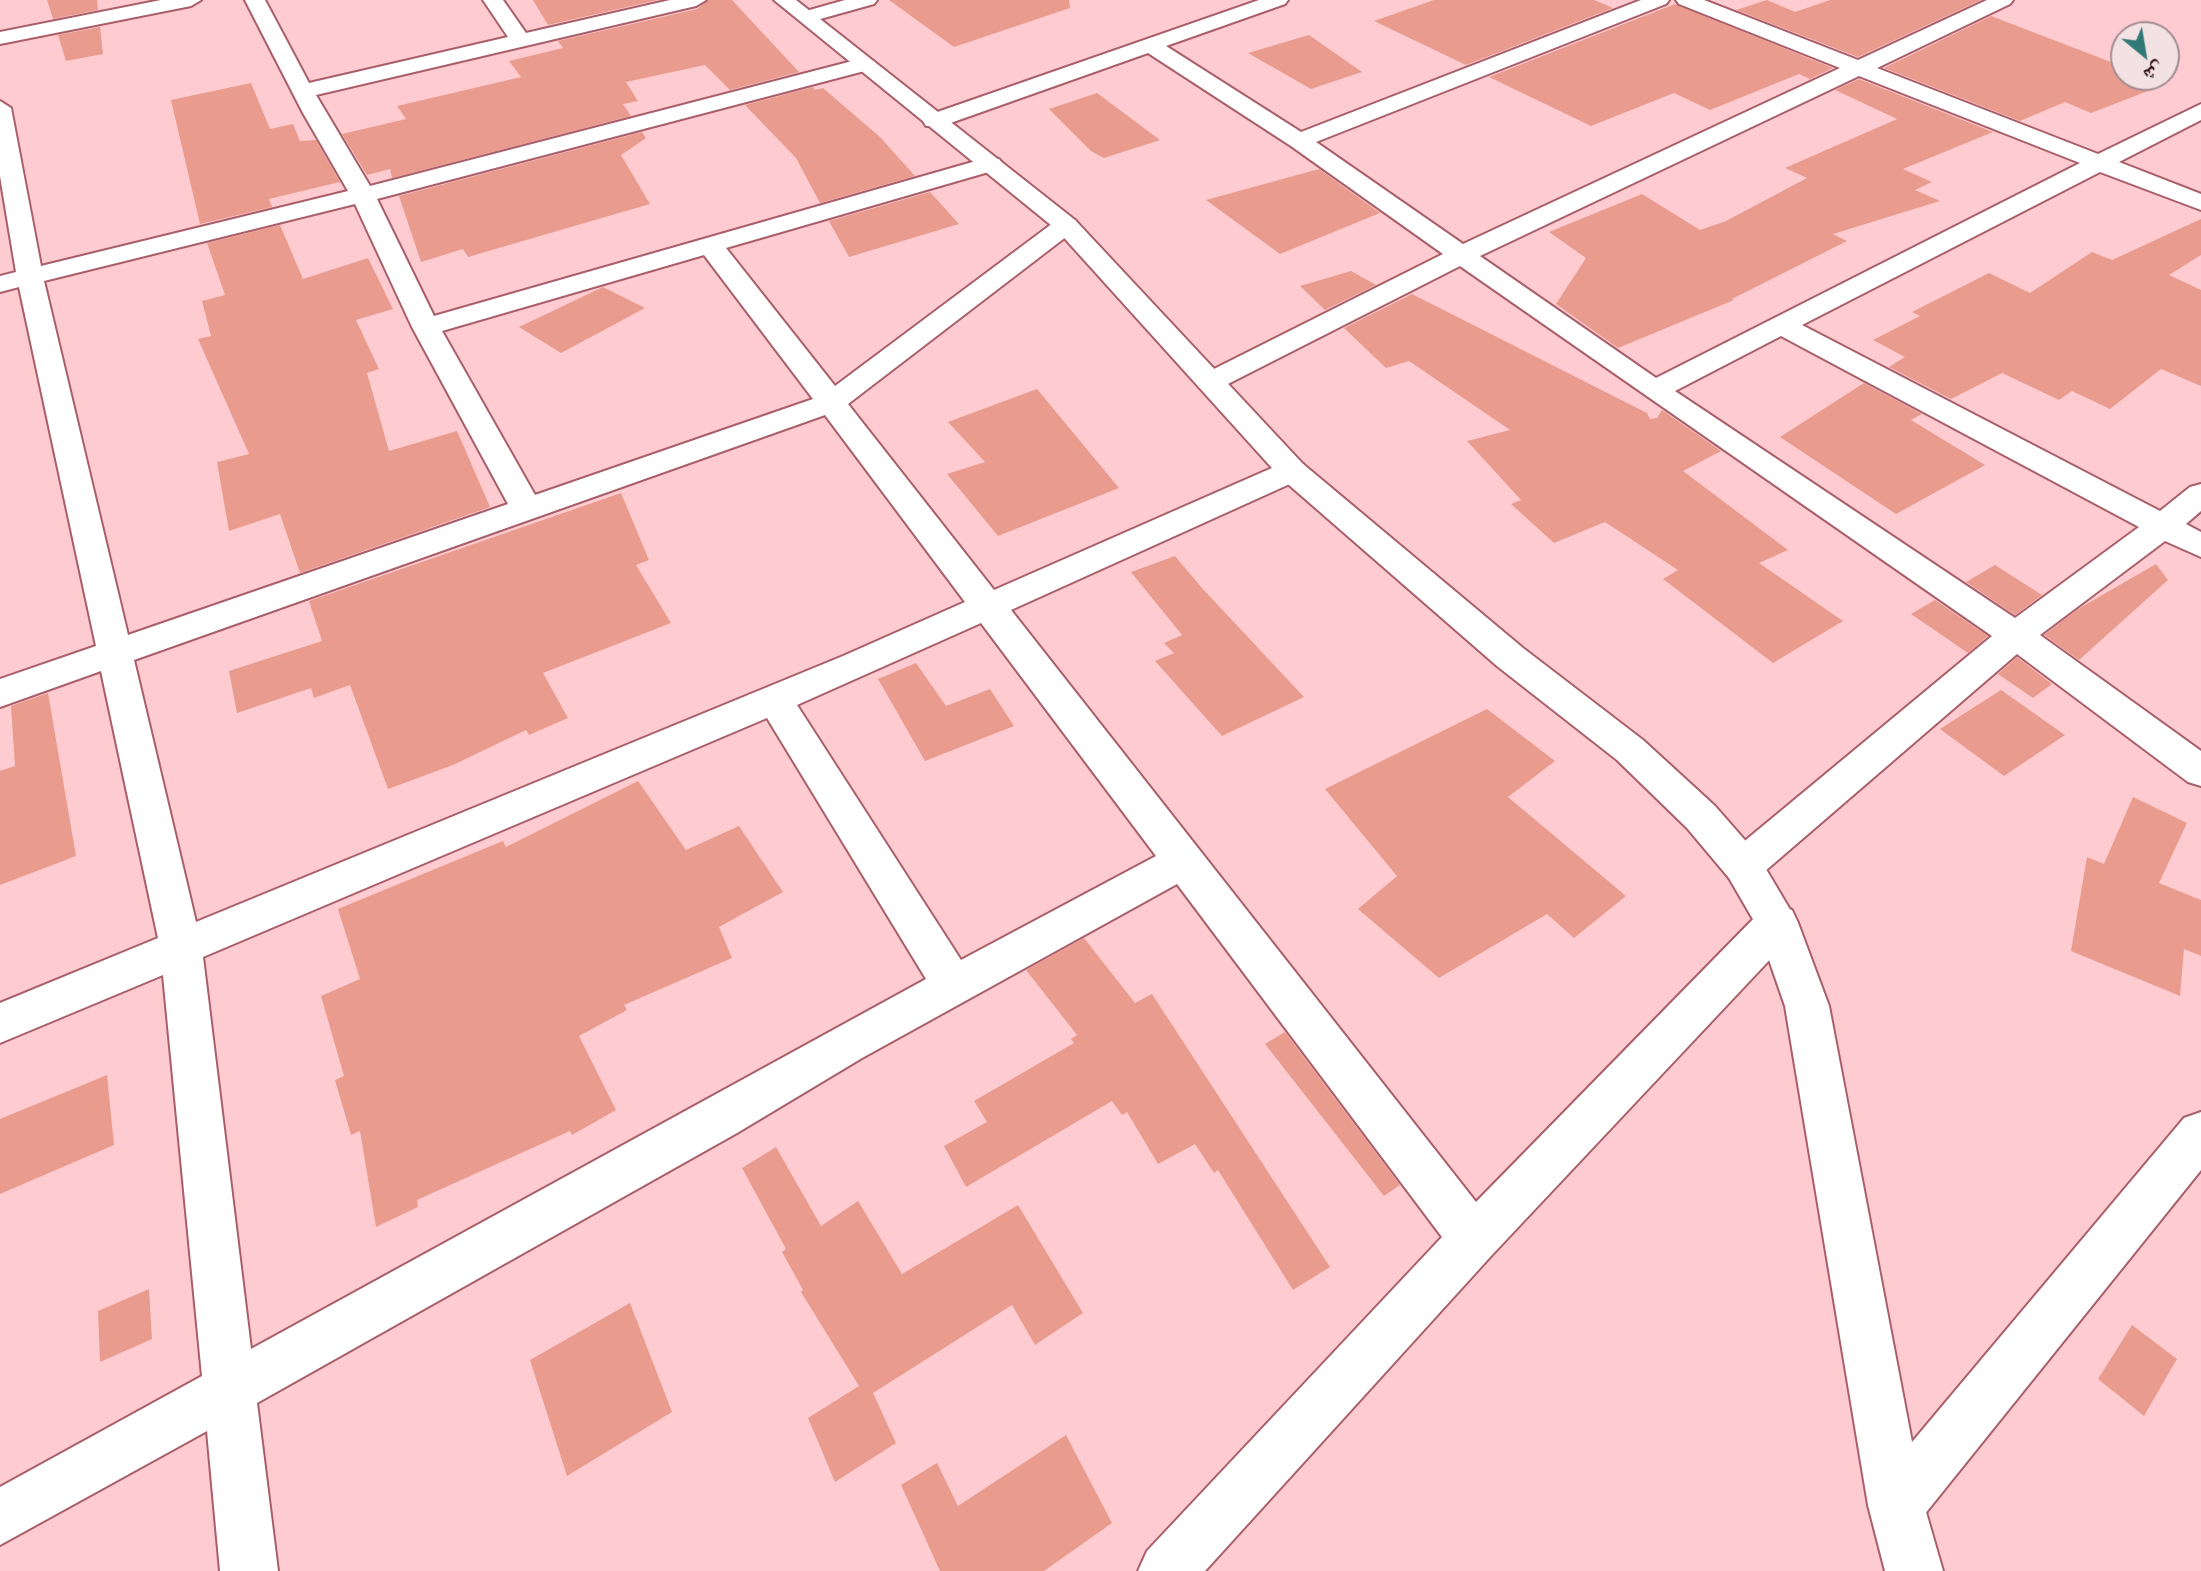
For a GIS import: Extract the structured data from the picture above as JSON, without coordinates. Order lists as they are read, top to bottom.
{
  "north": "bottom right"
}
